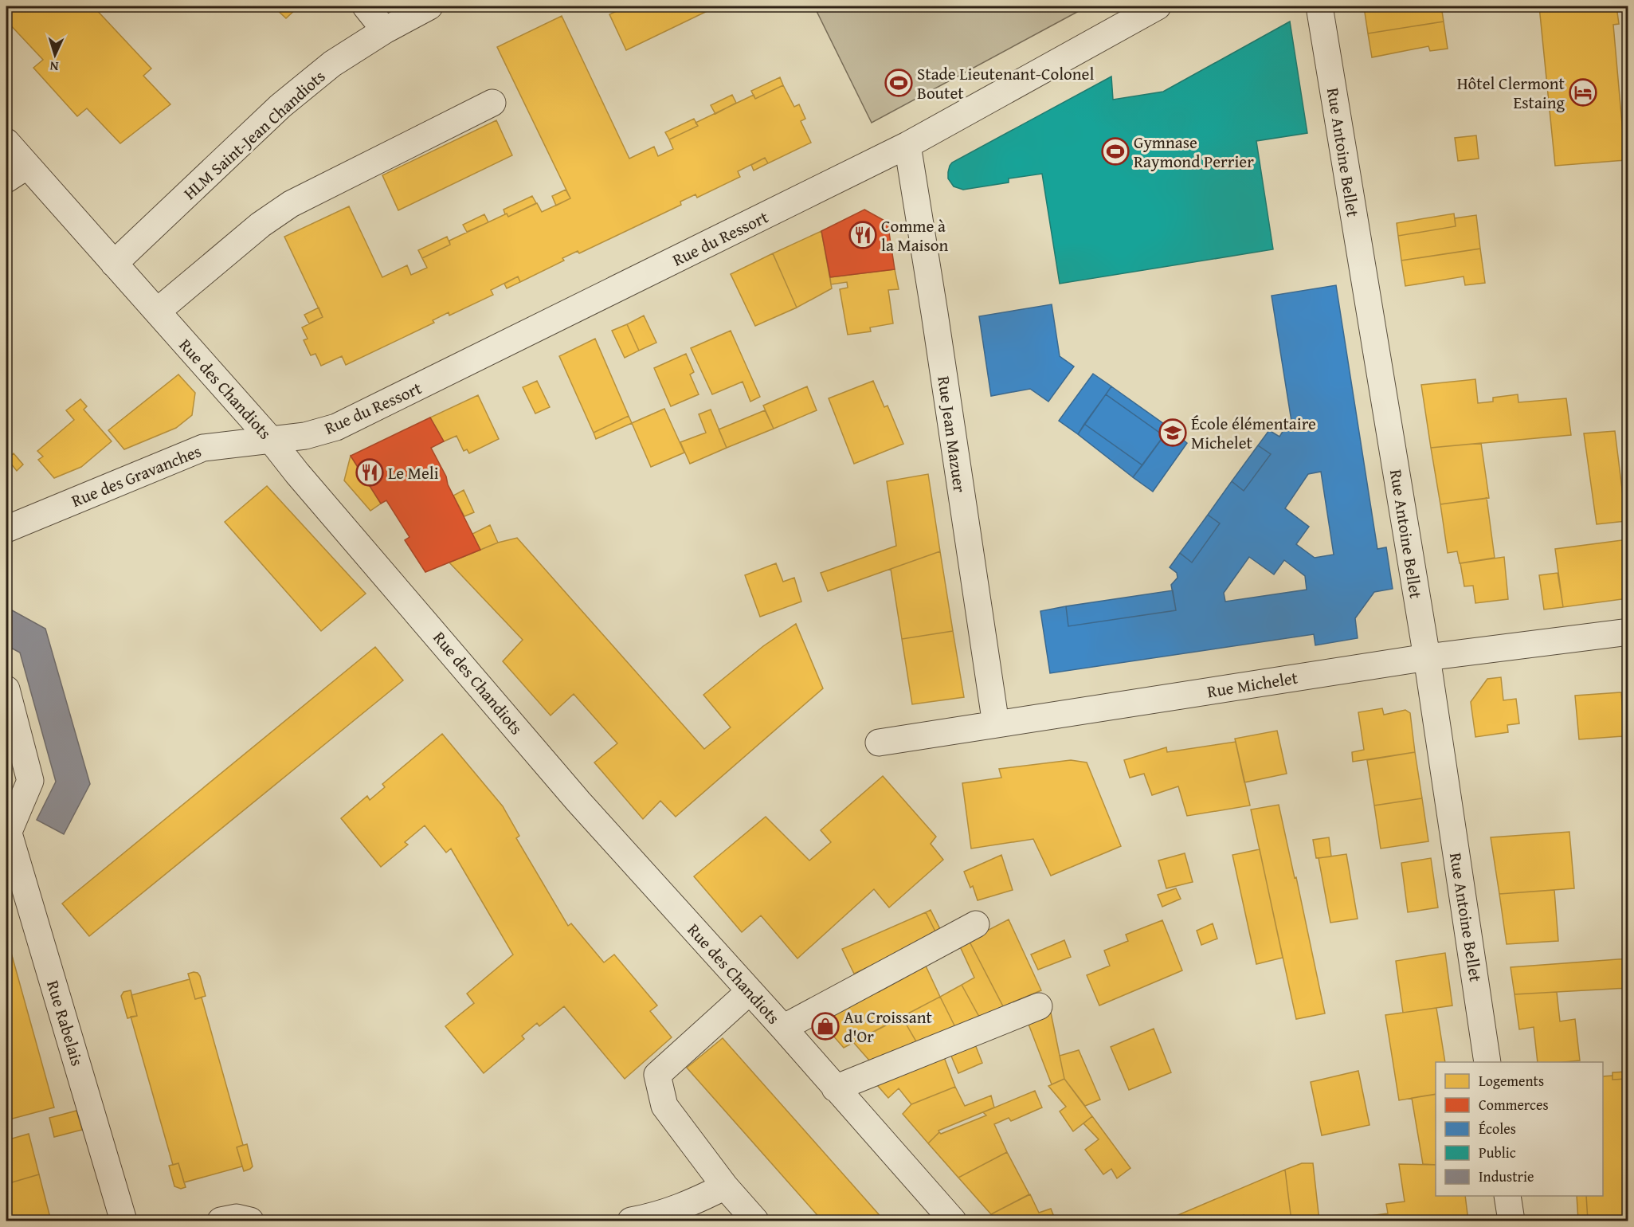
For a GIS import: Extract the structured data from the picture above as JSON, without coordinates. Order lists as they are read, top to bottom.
{
  "streets": {
    "street": [
      "HLM Saint-Jean Chandiots",
      "Rue Antoine Bellet",
      "Rue du Ressort",
      "Rue des Chandiots",
      "Rue Jean Mazuer",
      "Rue des Gravanches",
      "Rue Michelet",
      "Rue Rabelais"
    ]
  },
  "crossings": [
    ["HLM Saint-Jean Chandiots", "Rue des Chandiots"],
    ["Rue Antoine Bellet", "Rue Michelet"],
    ["Rue du Ressort", "Rue des Chandiots"],
    ["Rue du Ressort", "Rue Jean Mazuer"],
    ["Rue du Ressort", "Rue des Gravanches"],
    ["Rue des Chandiots", "Rue des Gravanches"],
    ["Rue Jean Mazuer", "Rue Michelet"]
  ],
  "places": {
    "sports": ["Stade Lieutenant-Colonel Boutet", "Gymnase Raymond Perrier"],
    "hotel": ["Hôtel Clermont Estaing"],
    "restaurant": ["Comme à la Maison", "Le Meli"],
    "school or university": ["École élémentaire Michelet"],
    "shop": ["Au Croissant d'Or"]
  },
  "legend": [
    "Logements",
    "Commerces",
    "Écoles",
    "Public",
    "Industrie"
  ],
  "north": "bottom"
}
